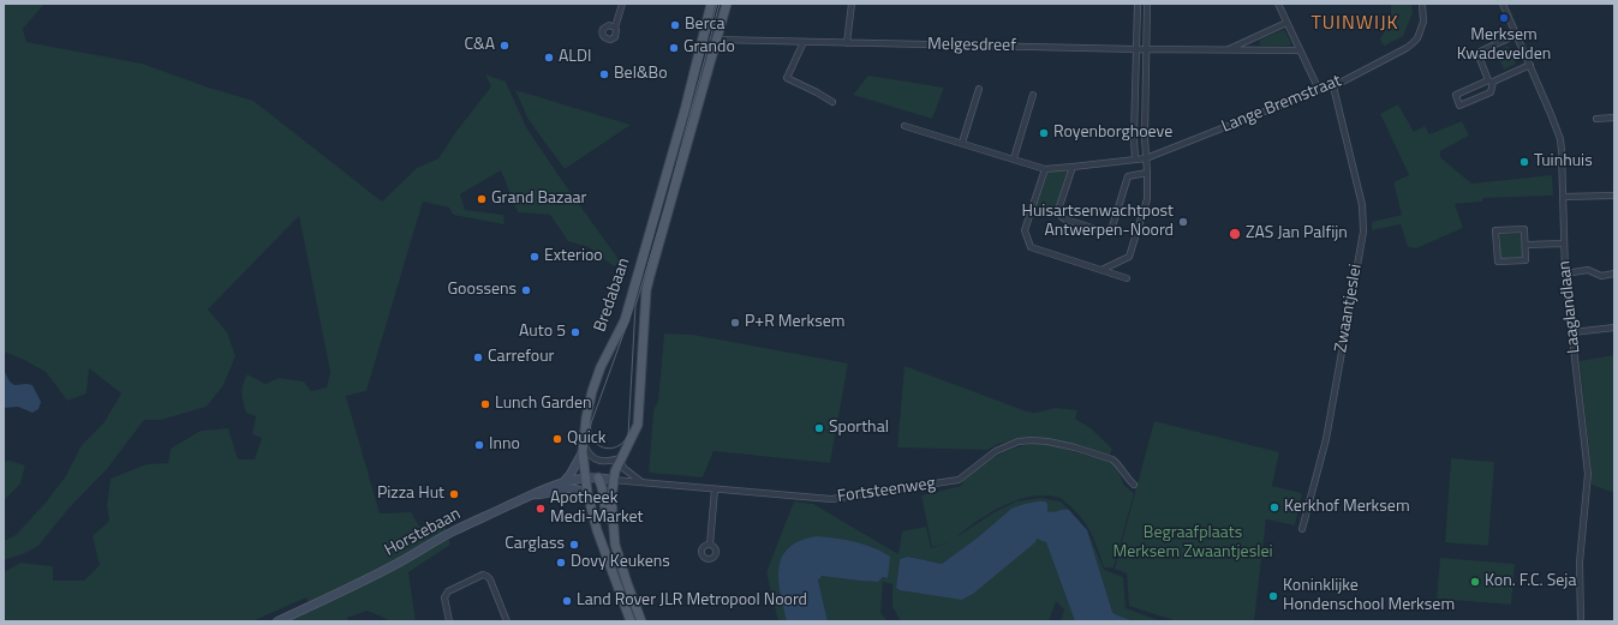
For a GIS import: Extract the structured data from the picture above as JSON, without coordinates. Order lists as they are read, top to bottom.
{
  "streets": {
    "main road": ["Bredabaan"],
    "street": [
      "Melgesdreef",
      "Lange Bremstraat",
      "Laaglandlaan",
      "Zwaantjeslei",
      "Fortsteenweg",
      "Horstebaan"
    ]
  },
  "crossings": [
    ["Melgesdreef", "Bredabaan"],
    ["Lange Bremstraat", "Zwaantjeslei"],
    ["Bredabaan", "Fortsteenweg"],
    ["Bredabaan", "Horstebaan"],
    ["Fortsteenweg", "Horstebaan"]
  ],
  "districts": ["TUINWIJK"],
  "parks": ["Begraafplaats Merksem Zwaantjeslei"],
  "places": [
    "Merksem Kwadevelden",
    "Berca",
    "C&A",
    "Grando",
    "ALDI",
    "Bel&Bo",
    "Royenborghoeve",
    "Tuinhuis",
    "Grand Bazaar",
    "Huisartsenwachtpost Antwerpen-Noord",
    "ZAS Jan Palfijn",
    "Exterioo",
    "Goossens",
    "P+R Merksem",
    "Auto 5",
    "Carrefour",
    "Lunch Garden",
    "Sporthal",
    "Quick",
    "Inno",
    "Pizza Hut",
    "Kerkhof Merksem",
    "Apotheek Medi-Market",
    "Carglass",
    "Dovy Keukens",
    "Kon. F.C. Seja",
    "Koninklijke Hondenschool Merksem",
    "Land Rover JLR Metropool Noord"
  ]
}
